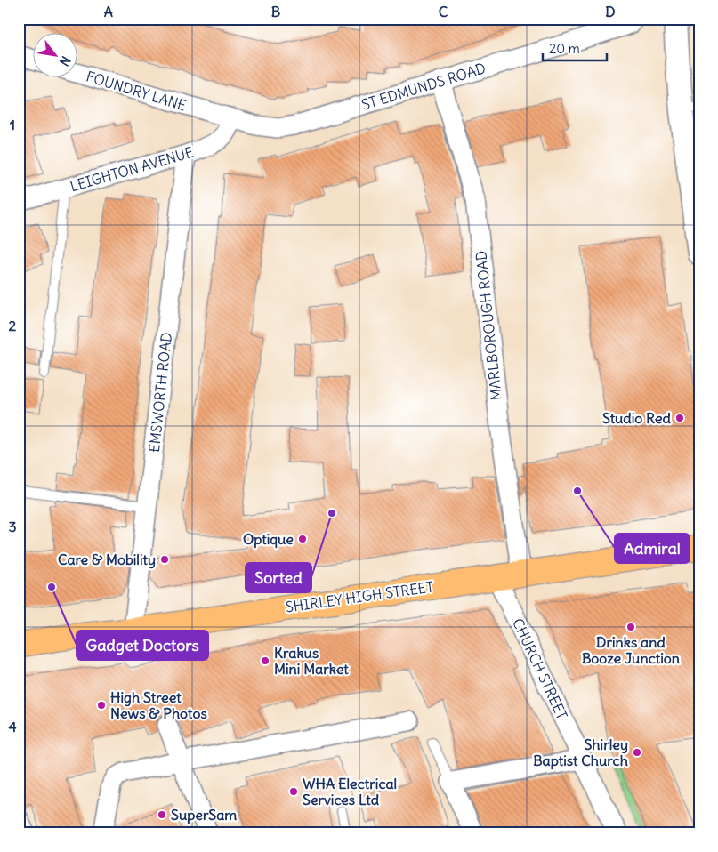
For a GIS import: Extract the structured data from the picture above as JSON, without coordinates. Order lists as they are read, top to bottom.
{
  "streets": {
    "main road": ["SHIRLEY HIGH STREET"],
    "street": [
      "ST EDMUNDS ROAD",
      "FOUNDRY LANE",
      "LEIGHTON AVENUE",
      "MARLBOROUGH ROAD",
      "EMSWORTH ROAD",
      "CHURCH STREET"
    ]
  },
  "crossings": [
    ["ST EDMUNDS ROAD", "FOUNDRY LANE"],
    ["ST EDMUNDS ROAD", "LEIGHTON AVENUE"],
    ["ST EDMUNDS ROAD", "MARLBOROUGH ROAD"],
    ["LEIGHTON AVENUE", "EMSWORTH ROAD"],
    ["MARLBOROUGH ROAD", "SHIRLEY HIGH STREET"],
    ["EMSWORTH ROAD", "SHIRLEY HIGH STREET"],
    ["SHIRLEY HIGH STREET", "CHURCH STREET"]
  ],
  "places": [
    "Studio Red",
    "Admiral",
    "Sorted",
    "Optique",
    "Care & Mobility",
    "Gadget Doctors",
    "Drinks and Booze Junction",
    "Krakus Mini Market",
    "High Street News & Photos",
    "Shirley Baptist Church",
    "WHA Electrical Services Ltd",
    "SuperSam"
  ],
  "scale_bar": "20 m",
  "north": "bottom right",
  "grid": {
    "columns": [
      "A",
      "B",
      "C",
      "D"
    ],
    "rows": [
      "1",
      "2",
      "3",
      "4"
    ]
  }
}
